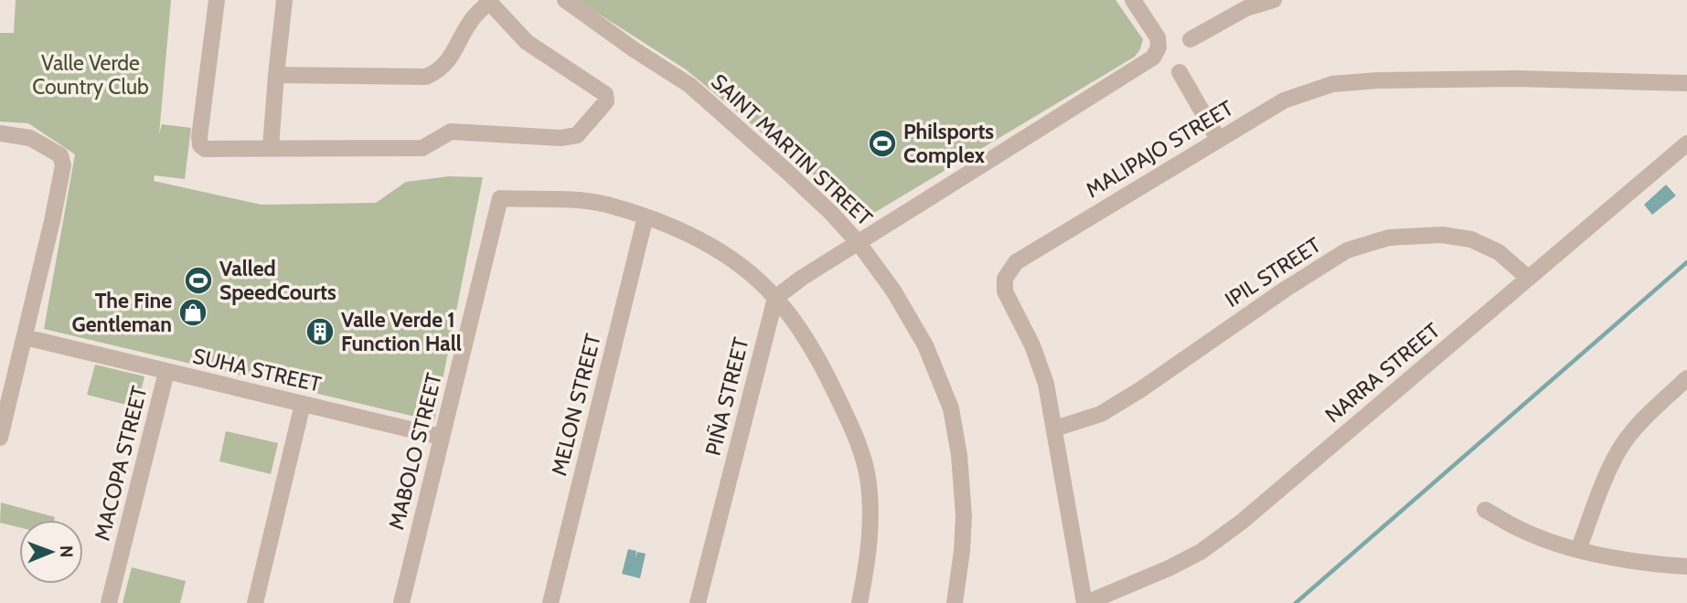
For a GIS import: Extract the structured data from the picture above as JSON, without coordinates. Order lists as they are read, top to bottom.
{
  "streets": {
    "street": [
      "MALIPAJO STREET",
      "SAINT MARTIN STREET",
      "IPIL STREET",
      "SUHA STREET",
      "NARRA STREET",
      "PIÑA STREET",
      "MELON STREET",
      "MABOLO STREET",
      "MACOPA STREET"
    ]
  },
  "crossings": [
    ["MALIPAJO STREET", "IPIL STREET"],
    ["MALIPAJO STREET", "NARRA STREET"],
    ["IPIL STREET", "NARRA STREET"],
    ["SUHA STREET", "MABOLO STREET"],
    ["SUHA STREET", "MACOPA STREET"],
    ["MELON STREET", "MABOLO STREET"]
  ],
  "parks": ["Valle Verde Country Club"],
  "places": {
    "sports": ["Philsports Complex", "Valled SpeedCourts"],
    "shop": ["The Fine Gentleman"],
    "building": ["Valle Verde 1 Function Hall"]
  },
  "north": "right"
}
